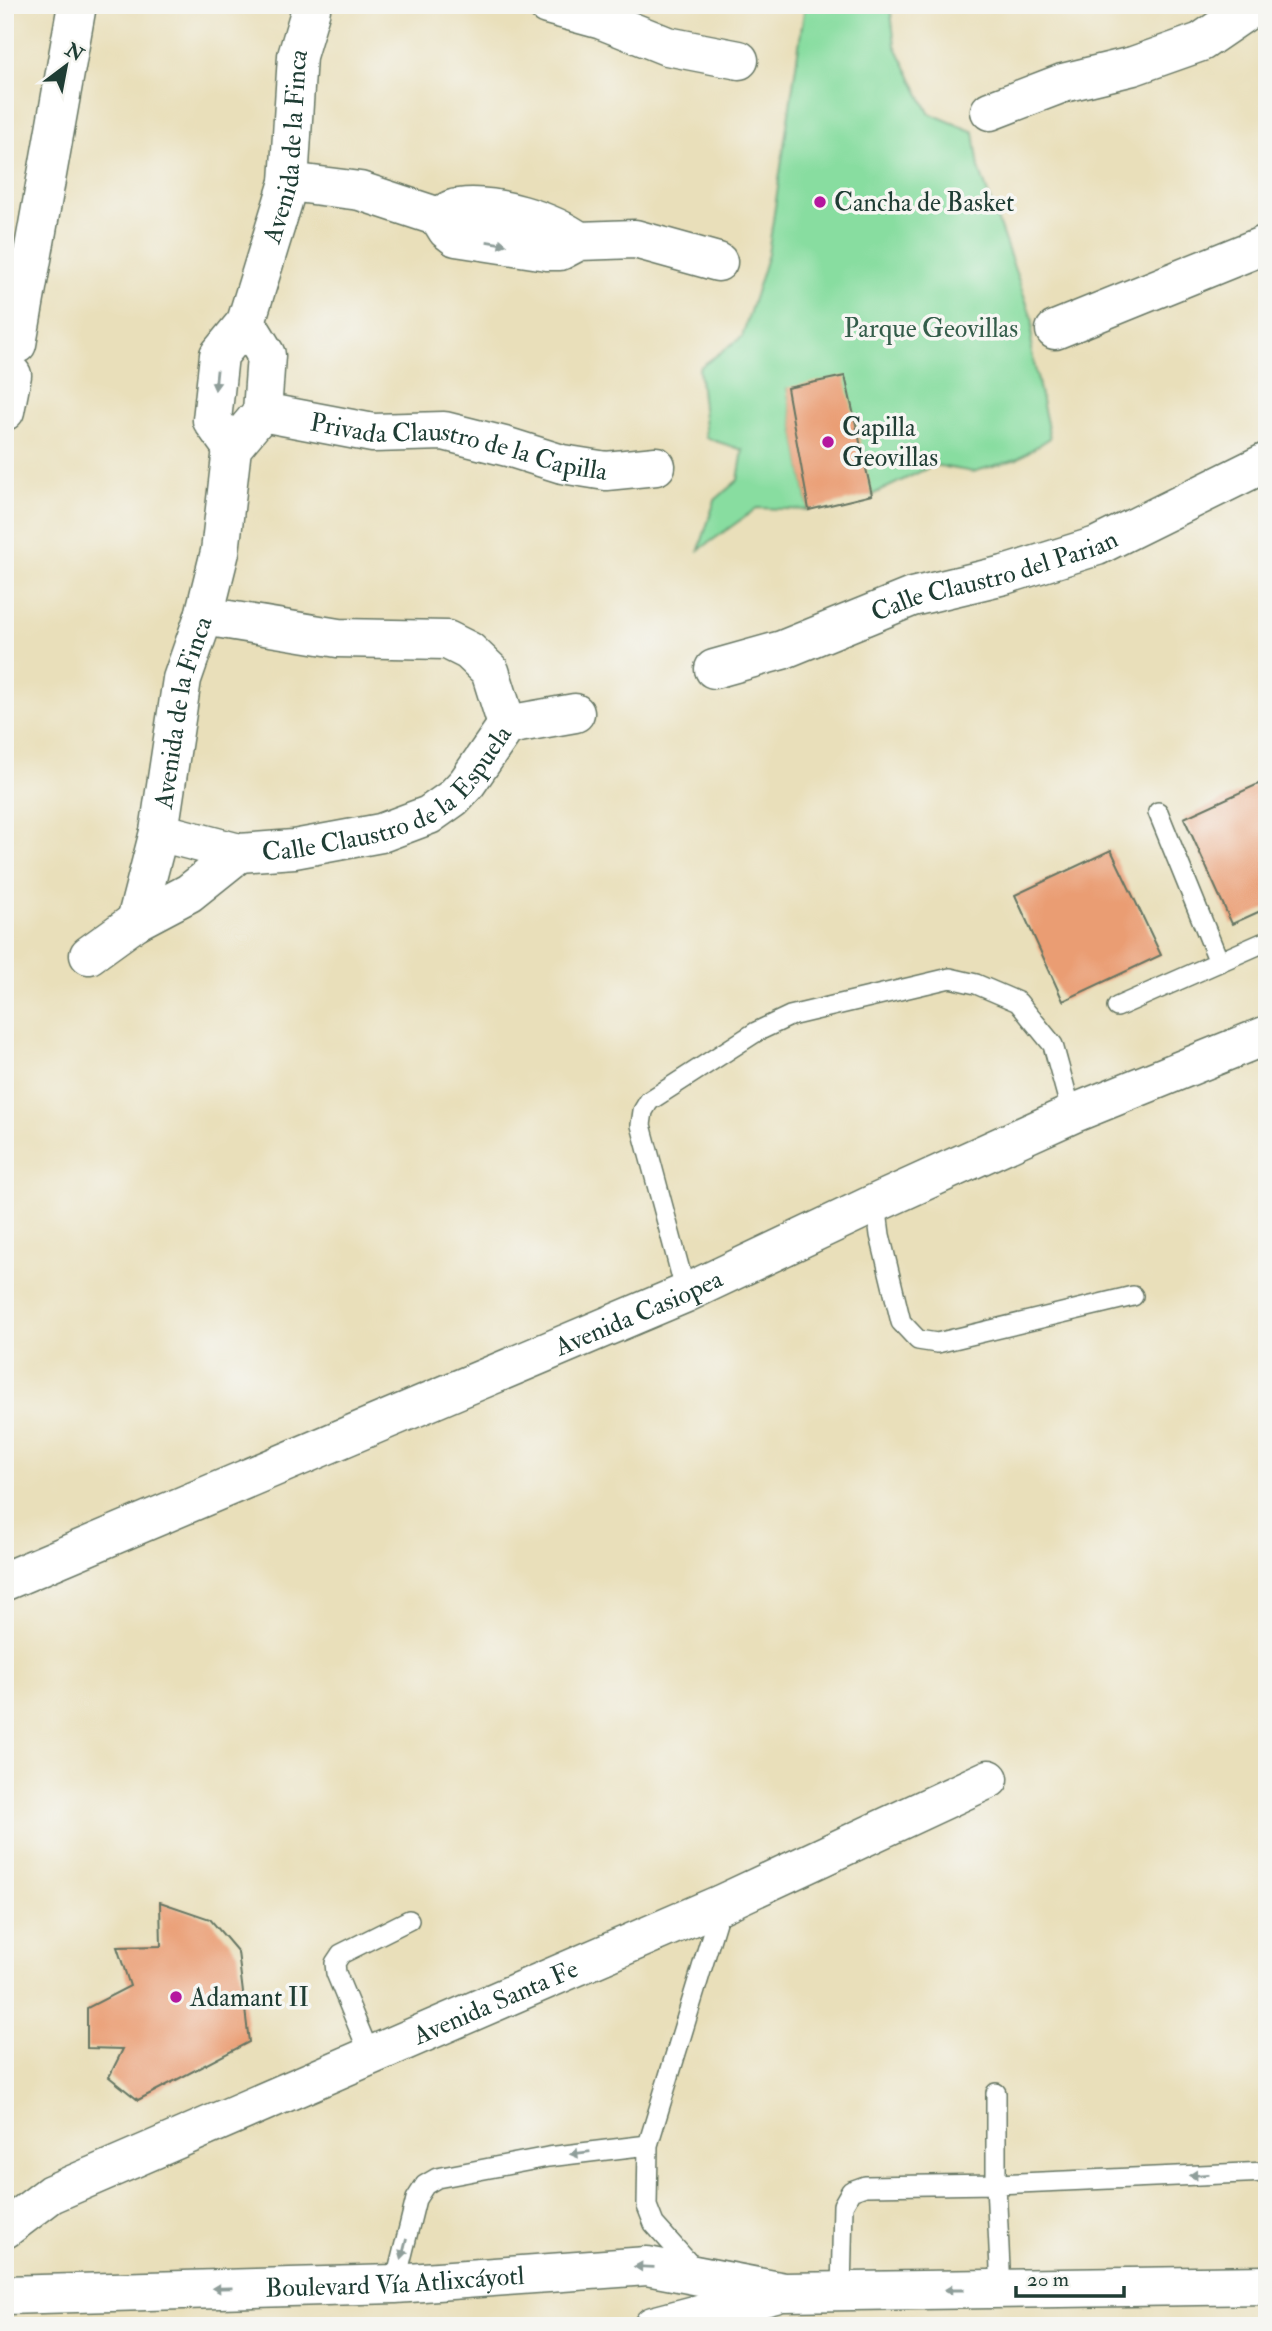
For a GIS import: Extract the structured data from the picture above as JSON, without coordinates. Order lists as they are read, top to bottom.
{
  "streets": {
    "street": [
      "Avenida de la Finca",
      "Privada Claustro de la Capilla",
      "Calle Claustro del Parian",
      "Calle Claustro de la Espuela",
      "Avenida Casiopea",
      "Avenida Santa Fe",
      "Boulevard Vía Atlixcáyotl"
    ]
  },
  "crossings": [
    ["Avenida de la Finca", "Calle Claustro de la Espuela"]
  ],
  "one_way": ["Boulevard Vía Atlixcáyotl"],
  "parks": ["Parque Geovillas"],
  "places": ["Cancha de Basket", "Capilla Geovillas", "Adamant II"],
  "scale_bar": "20 m",
  "north": "top right"
}
